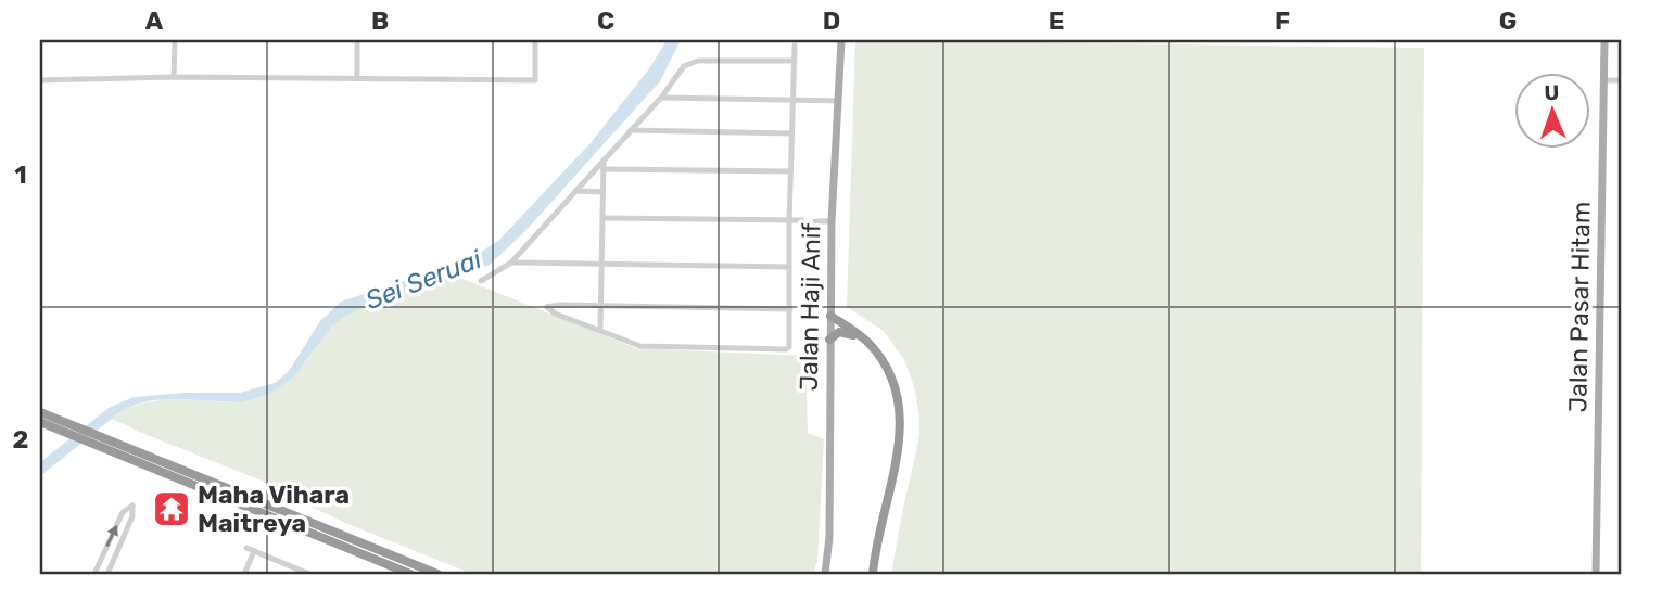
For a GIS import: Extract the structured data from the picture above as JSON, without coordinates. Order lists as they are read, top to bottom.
{
  "streets": {
    "main road": ["Jalan Haji Anif", "Jalan Pasar Hitam"]
  },
  "water": ["Sei Seruai"],
  "places": {
    "temple": ["Maha Vihara Maitreya"]
  },
  "north": "top",
  "grid": {
    "columns": [
      "A",
      "B",
      "C",
      "D",
      "E",
      "F",
      "G"
    ],
    "rows": ["1", "2"]
  }
}
